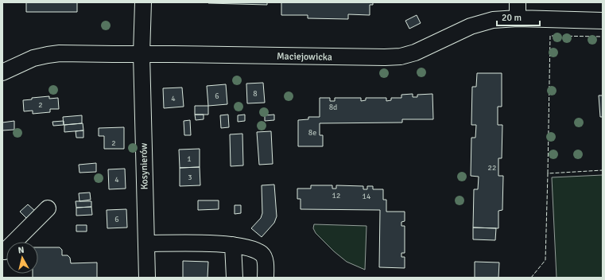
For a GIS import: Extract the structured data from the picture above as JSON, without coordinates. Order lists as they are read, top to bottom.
{
  "streets": {
    "street": ["Maciejowicka", "Kosynierów"]
  },
  "crossings": [
    ["Maciejowicka", "Kosynierów"]
  ],
  "house_numbers": [
    "8",
    "6",
    "4",
    "2",
    "8d",
    "8e",
    "2",
    "1",
    "22",
    "3",
    "4",
    "12",
    "14",
    "6"
  ],
  "scale_bar": "20 m",
  "north": "top"
}
